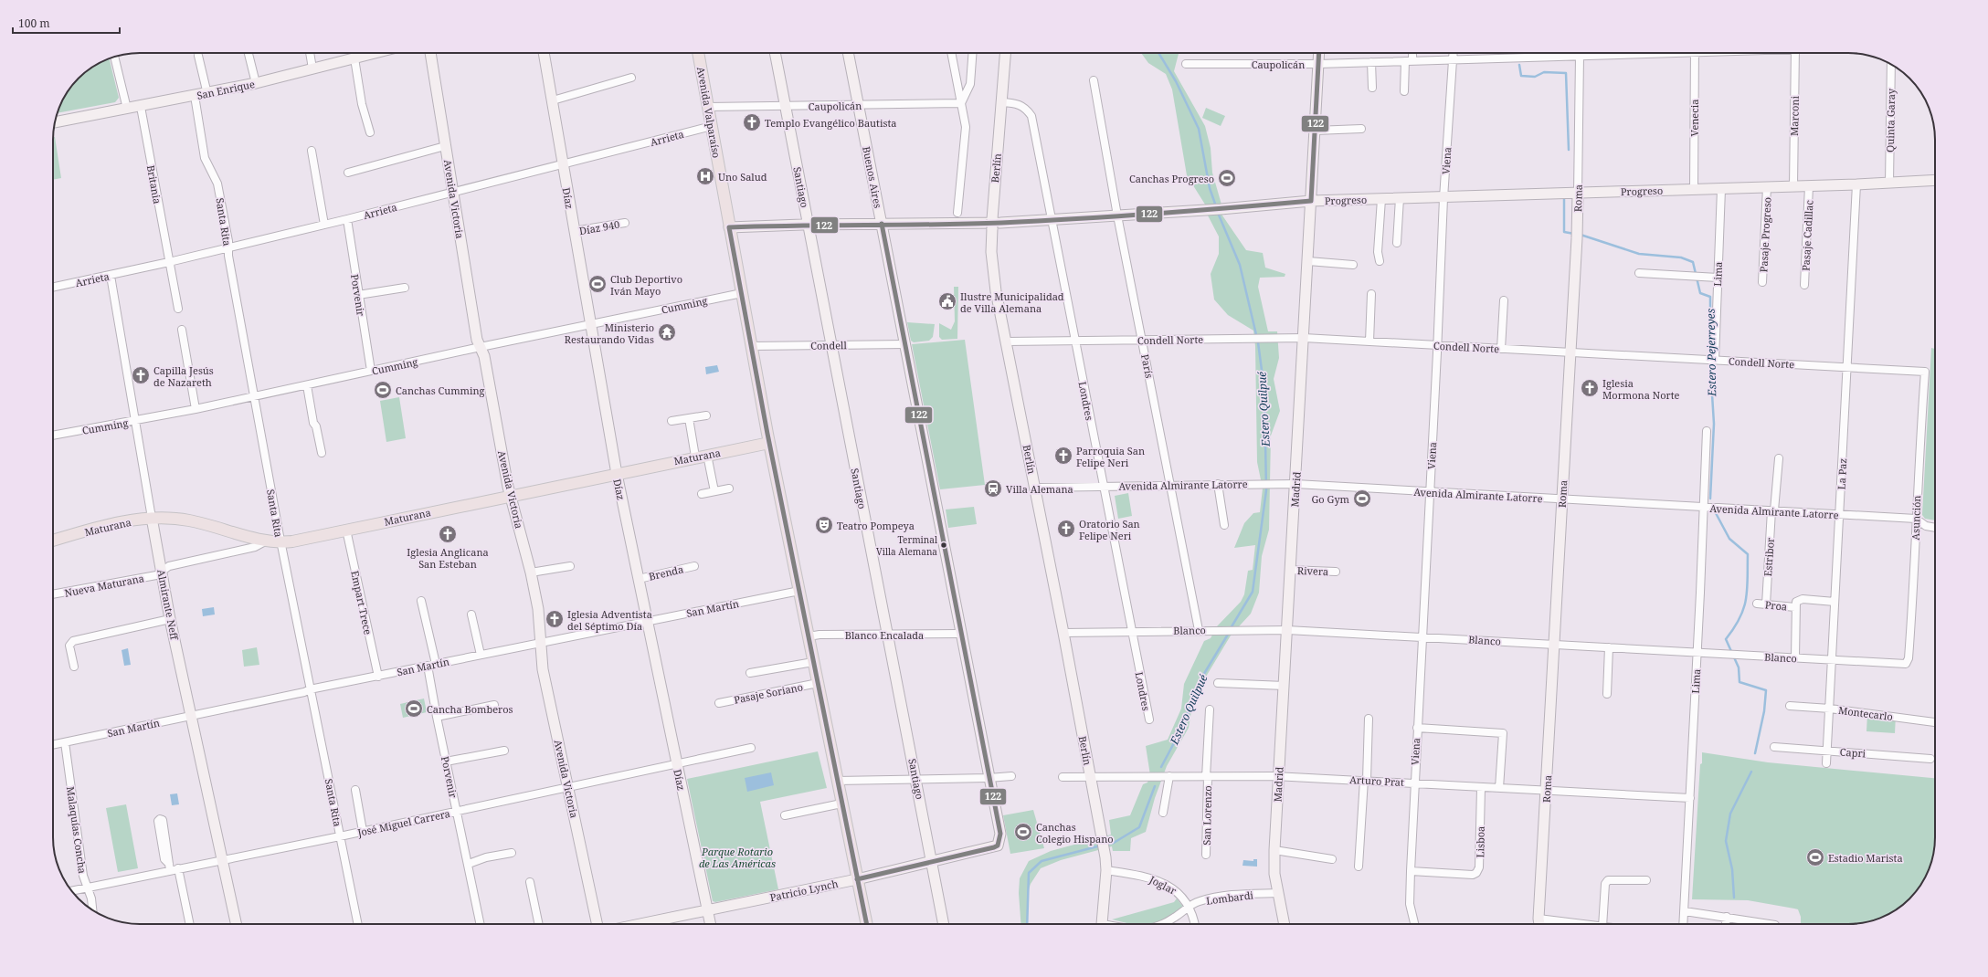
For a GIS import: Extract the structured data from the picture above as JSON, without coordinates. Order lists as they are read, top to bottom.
{
  "streets": {
    "main road": ["Avenida Valparaíso", "Maturana"],
    "street": [
      "Caupolicán",
      "San Enrique",
      "Marconi",
      "Venecia",
      "Quinta Garay",
      "Arrieta",
      "Viena",
      "Berlín",
      "Buenos Aires",
      "Britania",
      "Santiago",
      "Progreso",
      "Díaz",
      "Roma",
      "Avenida Victoria",
      "Santa Rita",
      "Díaz 940",
      "Pasaje Progreso",
      "Pasaje Cadillac",
      "Lima",
      "Porvenir",
      "Cumming",
      "Condell Norte",
      "Condell",
      "París",
      "Londres",
      "La Paz",
      "Avenida Almirante Latorre",
      "Madrid",
      "Asunción",
      "Estribor",
      "Rivera",
      "Brenda",
      "Nueva Maturana",
      "Empart Trece",
      "Almirante Neff",
      "Proa",
      "San Martín",
      "Blanco",
      "Blanco Encalada",
      "Pasaje Soriano",
      "Montecarlo",
      "Capri",
      "Arturo Prat",
      "San Lorenzo",
      "José Miguel Carrera",
      "Malaquías Concha",
      "Lisboa",
      "Joglar",
      "Patricio Lynch",
      "Lombardi"
    ]
  },
  "crossings": [
    ["Caupolicán", "Avenida Valparaíso"],
    ["Caupolicán", "Viena"],
    ["Caupolicán", "Buenos Aires"],
    ["Caupolicán", "Santiago"],
    ["Caupolicán", "Roma"],
    ["Caupolicán", "Madrid"],
    ["San Enrique", "Britania"],
    ["San Enrique", "Santa Rita"],
    ["Avenida Valparaíso", "Arrieta"],
    ["Avenida Valparaíso", "Progreso"],
    ["Avenida Valparaíso", "Cumming"],
    ["Avenida Valparaíso", "Condell"],
    ["Avenida Valparaíso", "Maturana"],
    ["Avenida Valparaíso", "San Martín"],
    ["Avenida Valparaíso", "Blanco Encalada"],
    ["Avenida Valparaíso", "Pasaje Soriano"],
    ["Avenida Valparaíso", "Patricio Lynch"],
    ["Marconi", "Progreso"],
    ["Venecia", "Progreso"],
    ["Quinta Garay", "Progreso"],
    ["Arrieta", "Britania"],
    ["Arrieta", "Díaz"],
    ["Arrieta", "Avenida Victoria"],
    ["Arrieta", "Santa Rita"],
    ["Arrieta", "Porvenir"],
    ["Arrieta", "Almirante Neff"],
    ["Viena", "Progreso"],
    ["Viena", "Condell Norte"],
    ["Viena", "Avenida Almirante Latorre"],
    ["Viena", "Blanco"],
    ["Viena", "Arturo Prat"],
    ["Viena", "Lisboa"],
    ["Berlín", "Condell Norte"],
    ["Berlín", "Londres"],
    ["Berlín", "Avenida Almirante Latorre"],
    ["Berlín", "Blanco"],
    ["Berlín", "Arturo Prat"],
    ["Berlín", "Joglar"],
    ["Buenos Aires", "Progreso"],
    ["Buenos Aires", "Condell"],
    ["Buenos Aires", "Blanco Encalada"],
    ["Buenos Aires", "Patricio Lynch"],
    ["Santiago", "Progreso"],
    ["Santiago", "Condell"],
    ["Santiago", "Blanco Encalada"],
    ["Santiago", "Patricio Lynch"],
    ["Progreso", "Roma"],
    ["Progreso", "Pasaje Progreso"],
    ["Progreso", "Pasaje Cadillac"],
    ["Progreso", "Lima"],
    ["Progreso", "París"],
    ["Progreso", "Londres"],
    ["Progreso", "La Paz"],
    ["Progreso", "Madrid"],
    ["Díaz", "Díaz 940"],
    ["Díaz", "Cumming"],
    ["Díaz", "Maturana"],
    ["Díaz", "Brenda"],
    ["Díaz", "San Martín"],
    ["Díaz", "José Miguel Carrera"],
    ["Díaz", "Patricio Lynch"],
    ["Roma", "Condell Norte"],
    ["Roma", "Avenida Almirante Latorre"],
    ["Roma", "Blanco"],
    ["Roma", "Arturo Prat"],
    ["Avenida Victoria", "Cumming"],
    ["Avenida Victoria", "Maturana"],
    ["Avenida Victoria", "San Martín"],
    ["Avenida Victoria", "José Miguel Carrera"],
    ["Santa Rita", "Cumming"],
    ["Santa Rita", "Maturana"],
    ["Santa Rita", "San Martín"],
    ["Santa Rita", "José Miguel Carrera"],
    ["Lima", "Condell Norte"],
    ["Lima", "Avenida Almirante Latorre"],
    ["Lima", "Blanco"],
    ["Lima", "Arturo Prat"],
    ["Porvenir", "Cumming"],
    ["Porvenir", "San Martín"],
    ["Porvenir", "José Miguel Carrera"],
    ["Cumming", "Almirante Neff"],
    ["Condell Norte", "París"],
    ["Condell Norte", "Londres"],
    ["Condell Norte", "La Paz"],
    ["Condell Norte", "Madrid"],
    ["Condell Norte", "Asunción"],
    ["París", "Avenida Almirante Latorre"],
    ["París", "Blanco"],
    ["Londres", "Avenida Almirante Latorre"],
    ["Londres", "Blanco"],
    ["Maturana", "Nueva Maturana"],
    ["Maturana", "Empart Trece"],
    ["Maturana", "Almirante Neff"],
    ["La Paz", "Avenida Almirante Latorre"],
    ["La Paz", "Proa"],
    ["La Paz", "Blanco"],
    ["La Paz", "Montecarlo"],
    ["La Paz", "Capri"],
    ["Avenida Almirante Latorre", "Madrid"],
    ["Avenida Almirante Latorre", "Asunción"],
    ["Avenida Almirante Latorre", "Estribor"],
    ["Madrid", "Rivera"],
    ["Madrid", "Blanco"],
    ["Madrid", "Arturo Prat"],
    ["Madrid", "Lombardi"],
    ["Asunción", "Blanco"],
    ["Estribor", "Proa"],
    ["Nueva Maturana", "Almirante Neff"],
    ["Empart Trece", "San Martín"],
    ["Almirante Neff", "San Martín"],
    ["Almirante Neff", "José Miguel Carrera"],
    ["San Martín", "Malaquías Concha"],
    ["Arturo Prat", "San Lorenzo"],
    ["Arturo Prat", "Lisboa"],
    ["José Miguel Carrera", "Malaquías Concha"],
    ["Joglar", "Lombardi"]
  ],
  "water": ["Estero Pejerreyes", "Estero Quilpué"],
  "parks": ["Parque Rotario de Las Américas"],
  "places": {
    "church": [
      "Templo Evangélico Bautista",
      "Capilla Jesús de Nazareth",
      "Iglesia Mormona Norte",
      "Parroquia San Felipe Neri",
      "Oratorio San Felipe Neri",
      "Iglesia Anglicana San Esteban",
      "Iglesia Adventista del Séptimo Día"
    ],
    "hospital": ["Uno Salud"],
    "sports": [
      "Canchas Progreso",
      "Club Deportivo Iván Mayo",
      "Canchas Cumming",
      "Go Gym",
      "Cancha Bomberos",
      "Canchas Colegio Hispano",
      "Estadio Marista"
    ],
    "public building": ["Ilustre Municipalidad de Villa Alemana"],
    "temple": ["Ministerio Restaurando Vidas"],
    "station": ["Villa Alemana"],
    "theatre": ["Teatro Pompeya"],
    "other": ["Terminal Villa Alemana"]
  },
  "lines": ["transit line 122"],
  "scale_bar": "100 m"
}
